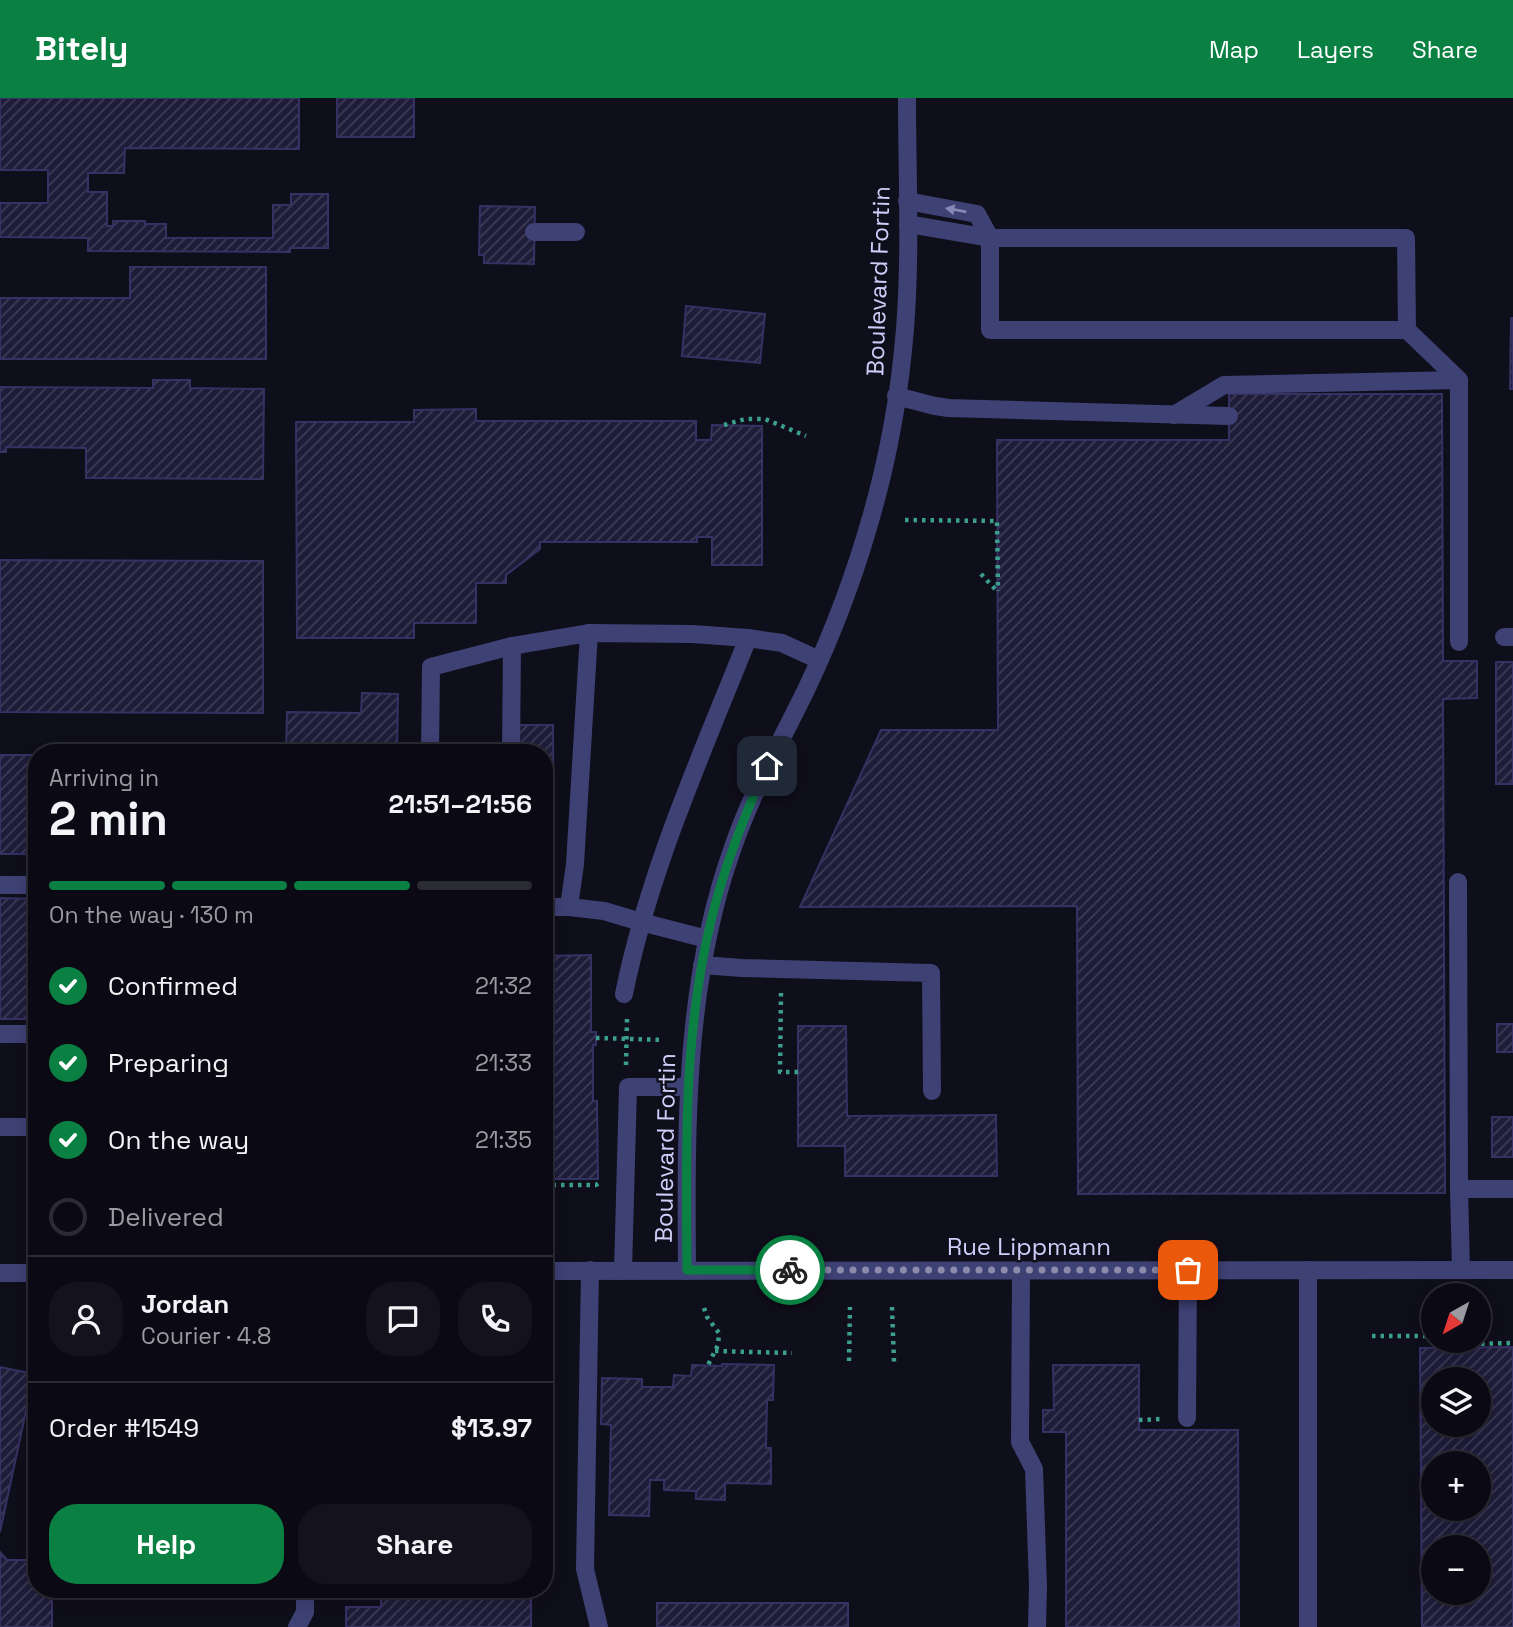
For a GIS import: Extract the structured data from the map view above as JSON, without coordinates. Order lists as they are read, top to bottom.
{
  "streets": {
    "street": ["Boulevard Fortin", "Rue Lippmann"]
  },
  "crossings": [
    ["Boulevard Fortin", "Rue Lippmann"]
  ],
  "north": "bottom left",
  "page": {
    "header": "Bitely",
    "nav": ["Map", "Layers", "Share"],
    "heading": ["2 min", "Arriving in", "21:51–21:56"],
    "panel": [
      "Jordan",
      "Courier · 4.8",
      "Order #1549",
      "$13.97"
    ],
    "bar": "On the way · 130 m",
    "list": [
      ["Confirmed", "21:32"],
      ["Preparing", "21:33"],
      ["On the way", "21:35"],
      "Delivered"
    ],
    "map_buttons": ["+", "−"],
    "buttons": ["Help", "Share"]
  }
}
